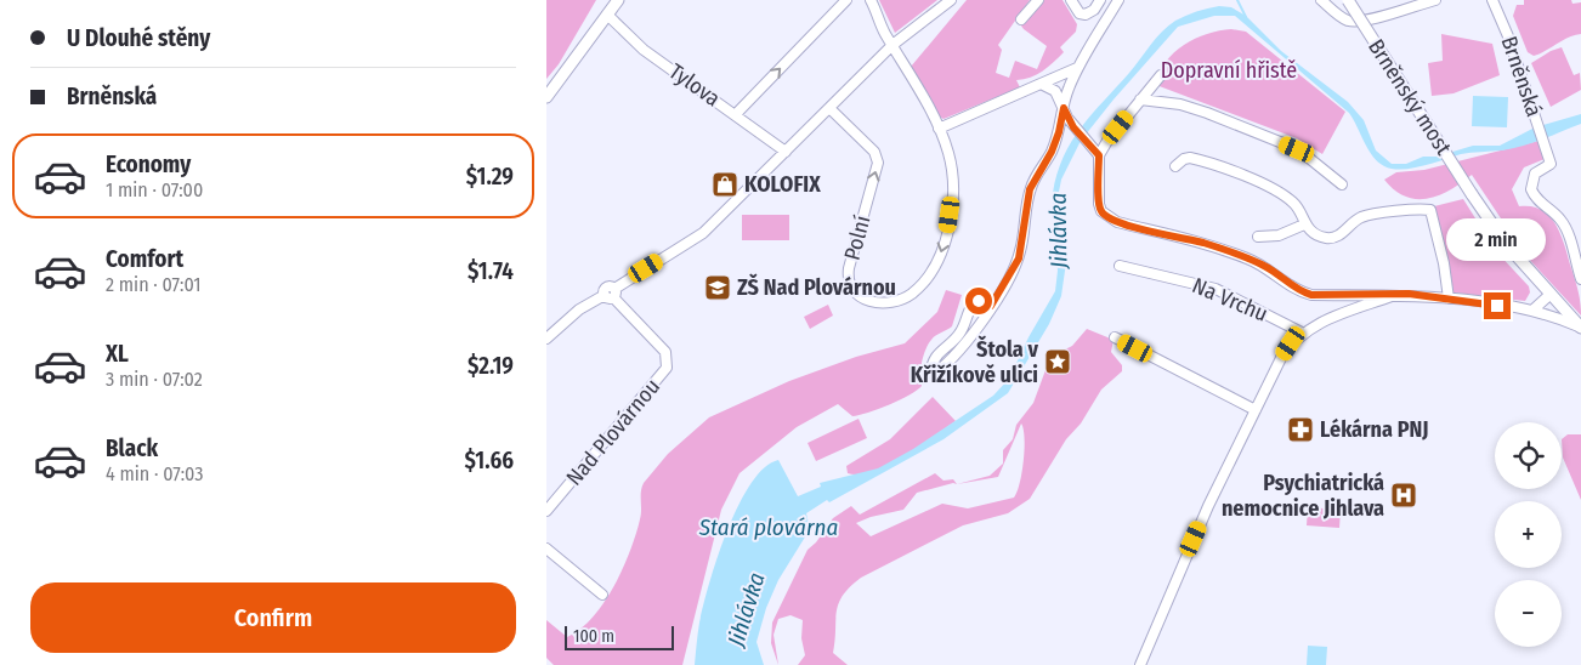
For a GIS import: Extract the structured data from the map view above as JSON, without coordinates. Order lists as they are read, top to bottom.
{
  "streets": {
    "main road": ["Brněnský most"],
    "street": [
      "Brněnská",
      "Tylova",
      "Polní",
      "Na Vrchu",
      "Nad Plovárnou"
    ]
  },
  "water": ["Jihlávka", "Stará plovárna"],
  "parks": ["Dopravní hřistě"],
  "places": {
    "shop": ["KOLOFIX"],
    "school or university": ["ZŠ Nad Plovárnou"],
    "place": ["Štola v Křižíkově ulici"],
    "pharmacy": ["Lékárna PNJ"],
    "hospital": ["Psychiatrická nemocnice Jihlava"]
  },
  "scale_bar": "100 m",
  "page": {
    "banner": ["U Dlouhé stěny", "Brněnská"],
    "list": [
      {
        "name": "Economy",
        "note": "1 min · 07:00",
        "value": "$1.29"
      },
      {
        "name": "Comfort",
        "note": "2 min · 07:01",
        "value": "$1.74"
      },
      {
        "name": "XL",
        "note": "3 min · 07:02",
        "value": "$2.19"
      },
      {
        "name": "Black",
        "note": "4 min · 07:03",
        "value": "$1.66"
      }
    ],
    "bubble": "2 min",
    "map_buttons": ["+", "−"],
    "buttons": "Confirm",
    "scale": "100 m"
  }
}
